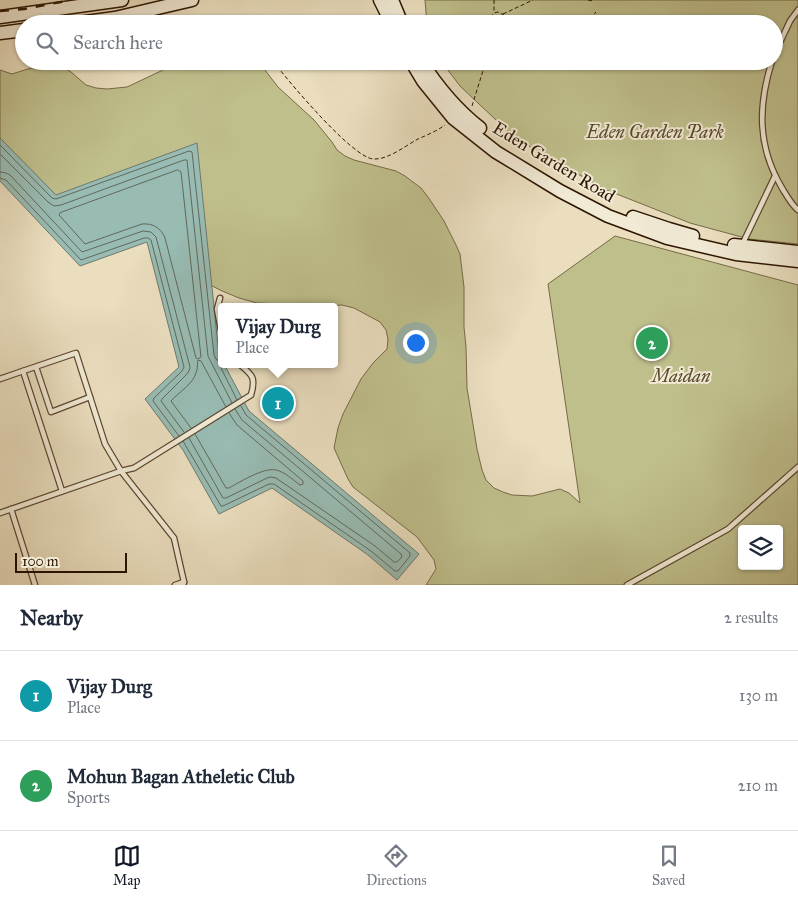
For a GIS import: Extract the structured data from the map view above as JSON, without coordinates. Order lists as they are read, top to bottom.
{
  "streets": {
    "main road": ["Eden Garden Road"]
  },
  "parks": ["Eden Garden Park", "Maidan"],
  "scale_bar": "100 m",
  "page": {
    "search": "Search here",
    "popup": ["Vijay Durg", "Place"],
    "pins": ["2", "1"],
    "scale": "100 m",
    "heading": ["Nearby", "2 results"],
    "list": [
      {
        "mark": "1",
        "name": "Vijay Durg",
        "note": "Place",
        "value": "130 m"
      },
      {
        "mark": "2",
        "name": "Mohun Bagan Atheletic Club",
        "note": "Sports",
        "value": "210 m"
      }
    ],
    "nav": ["Map", "Directions", "Saved"]
  }
}
